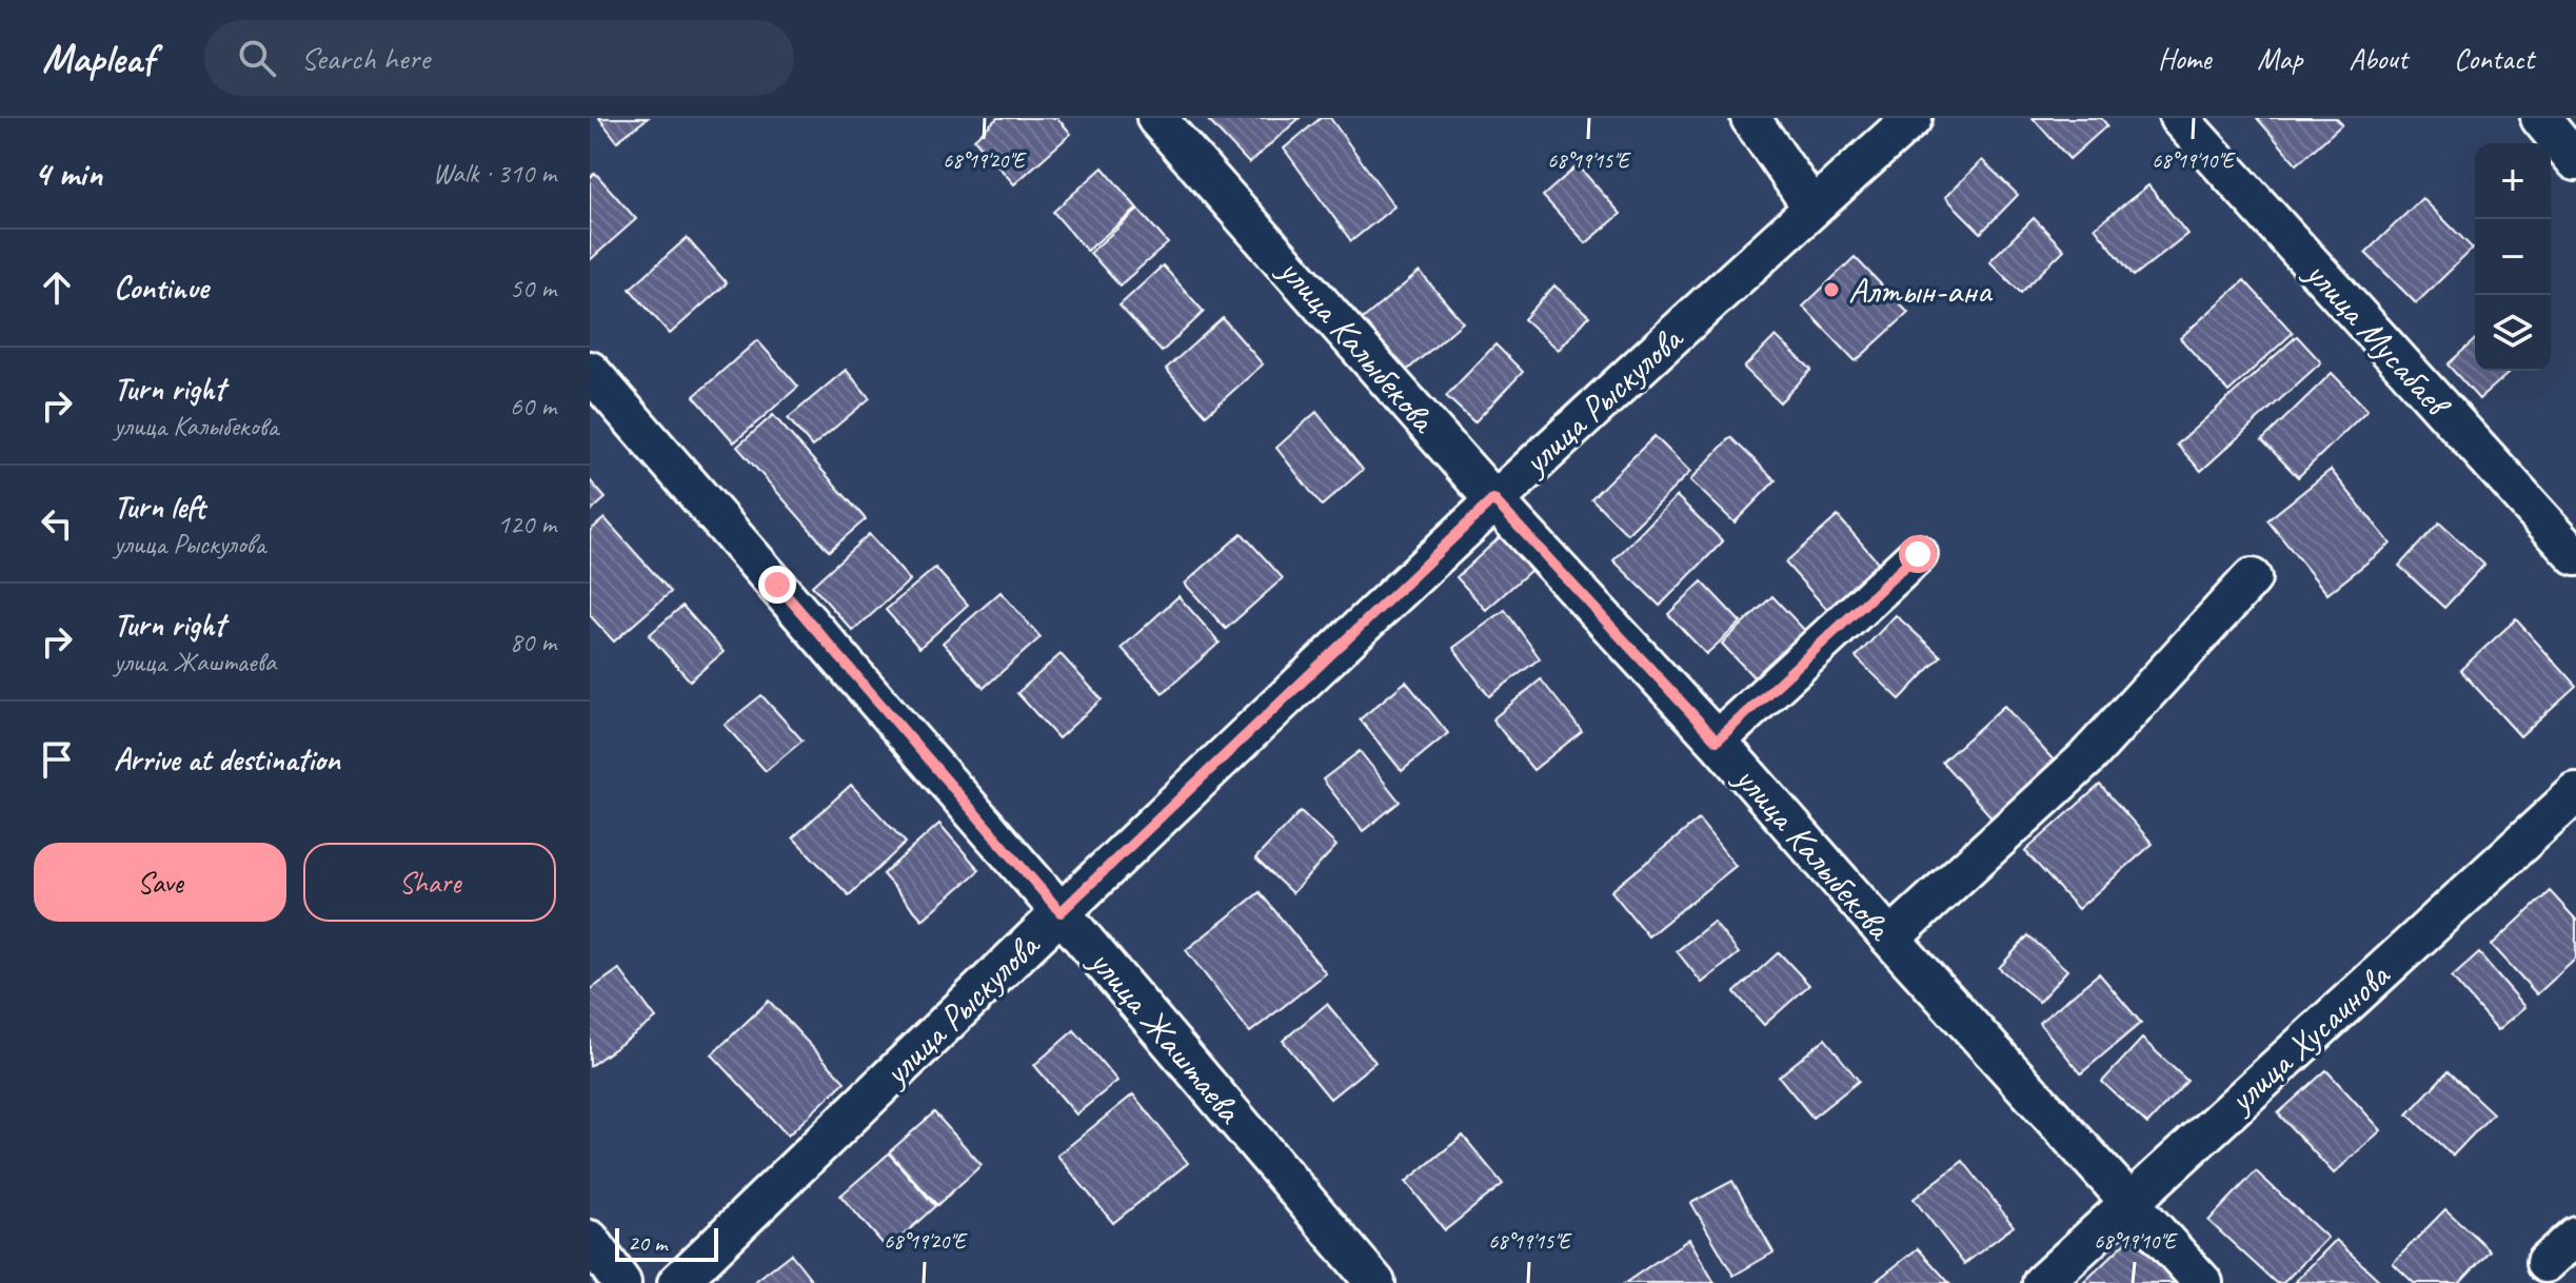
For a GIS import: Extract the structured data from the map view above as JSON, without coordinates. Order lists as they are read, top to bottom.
{
  "streets": {
    "street": [
      "улица Мусабаев",
      "улица Калыбекова",
      "улица Рыскулова",
      "улица Жаштаева",
      "улица Хусаинова"
    ]
  },
  "crossings": [
    ["улица Калыбекова", "улица Рыскулова"],
    ["улица Калыбекова", "улица Хусаинова"],
    ["улица Рыскулова", "улица Жаштаева"]
  ],
  "places": ["Алтын-ана"],
  "scale_bar": "20 m",
  "page": {
    "header": "Mapleaf",
    "search": "Search here",
    "nav": [
      "Home",
      "Map",
      "About",
      "Contact"
    ],
    "heading": ["4 min", "Walk · 310 m"],
    "map_buttons": ["+", "−"],
    "list": [
      ["Continue", "50 m"],
      ["Turn right", "улица Калыбекова", "60 m"],
      ["Turn left", "улица Рыскулова", "120 m"],
      ["Turn right", "улица Жаштаева", "80 m"],
      "Arrive at destination"
    ],
    "buttons": ["Save", "Share"],
    "scale": "20 m"
  },
  "coordinates": ["68°19'20\"E", "68°19'15\"E", "68°19'10\"E"]
}
